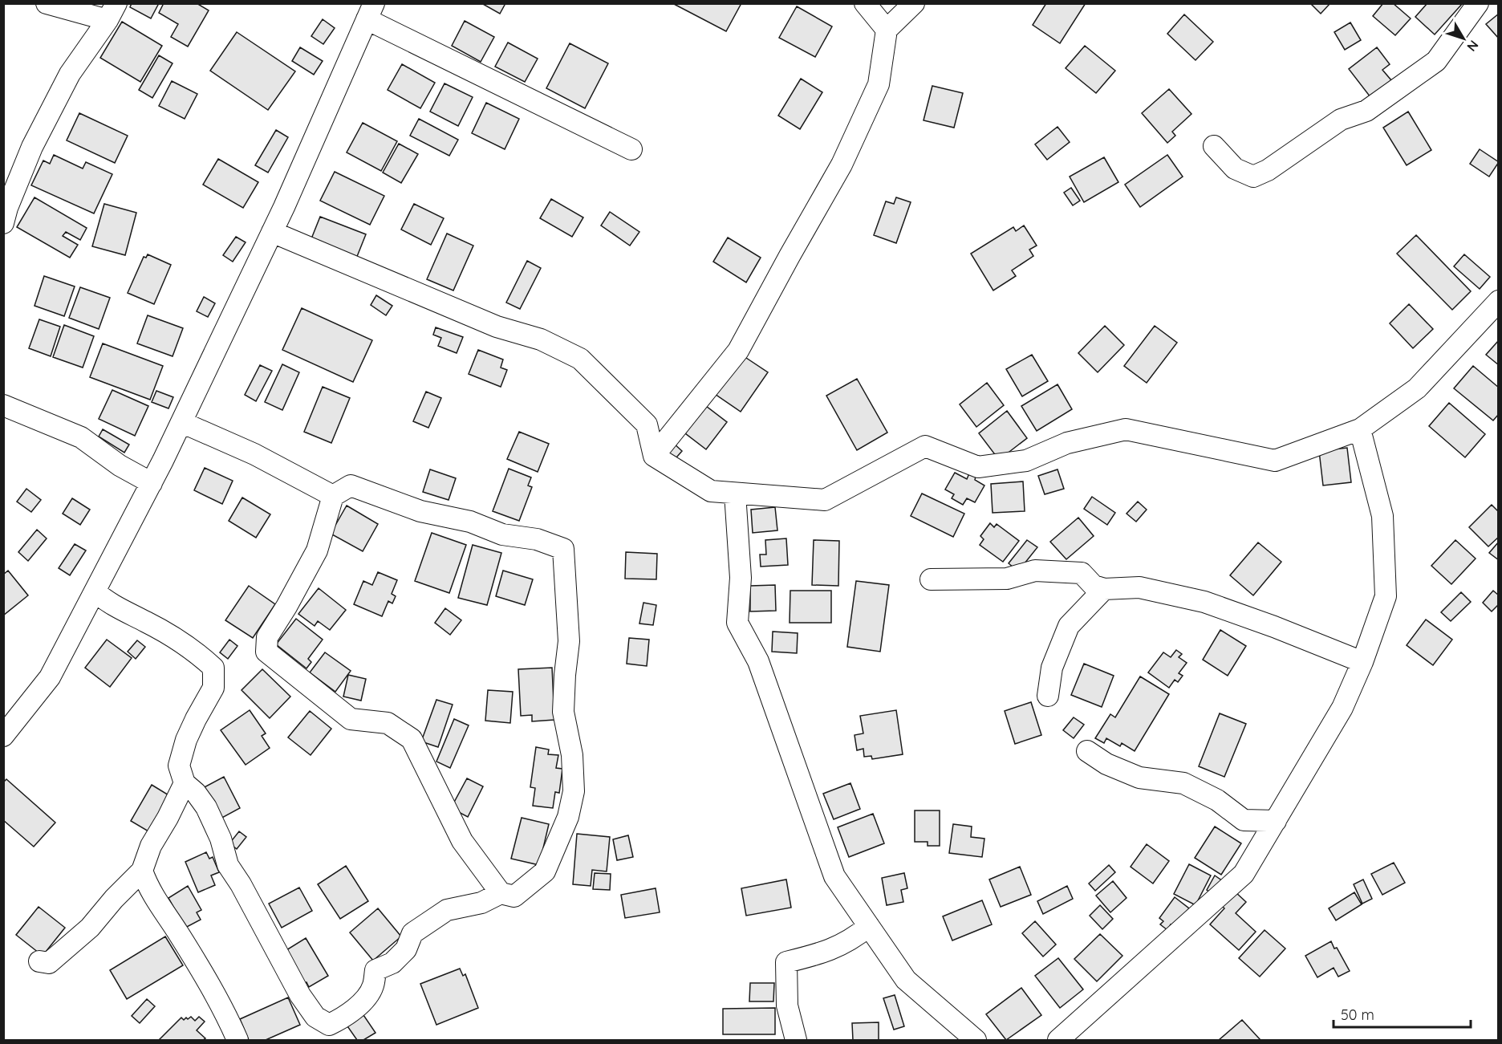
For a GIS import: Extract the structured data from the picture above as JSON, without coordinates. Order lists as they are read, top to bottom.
{
  "scale_bar": "50 m",
  "north": "bottom right"
}
